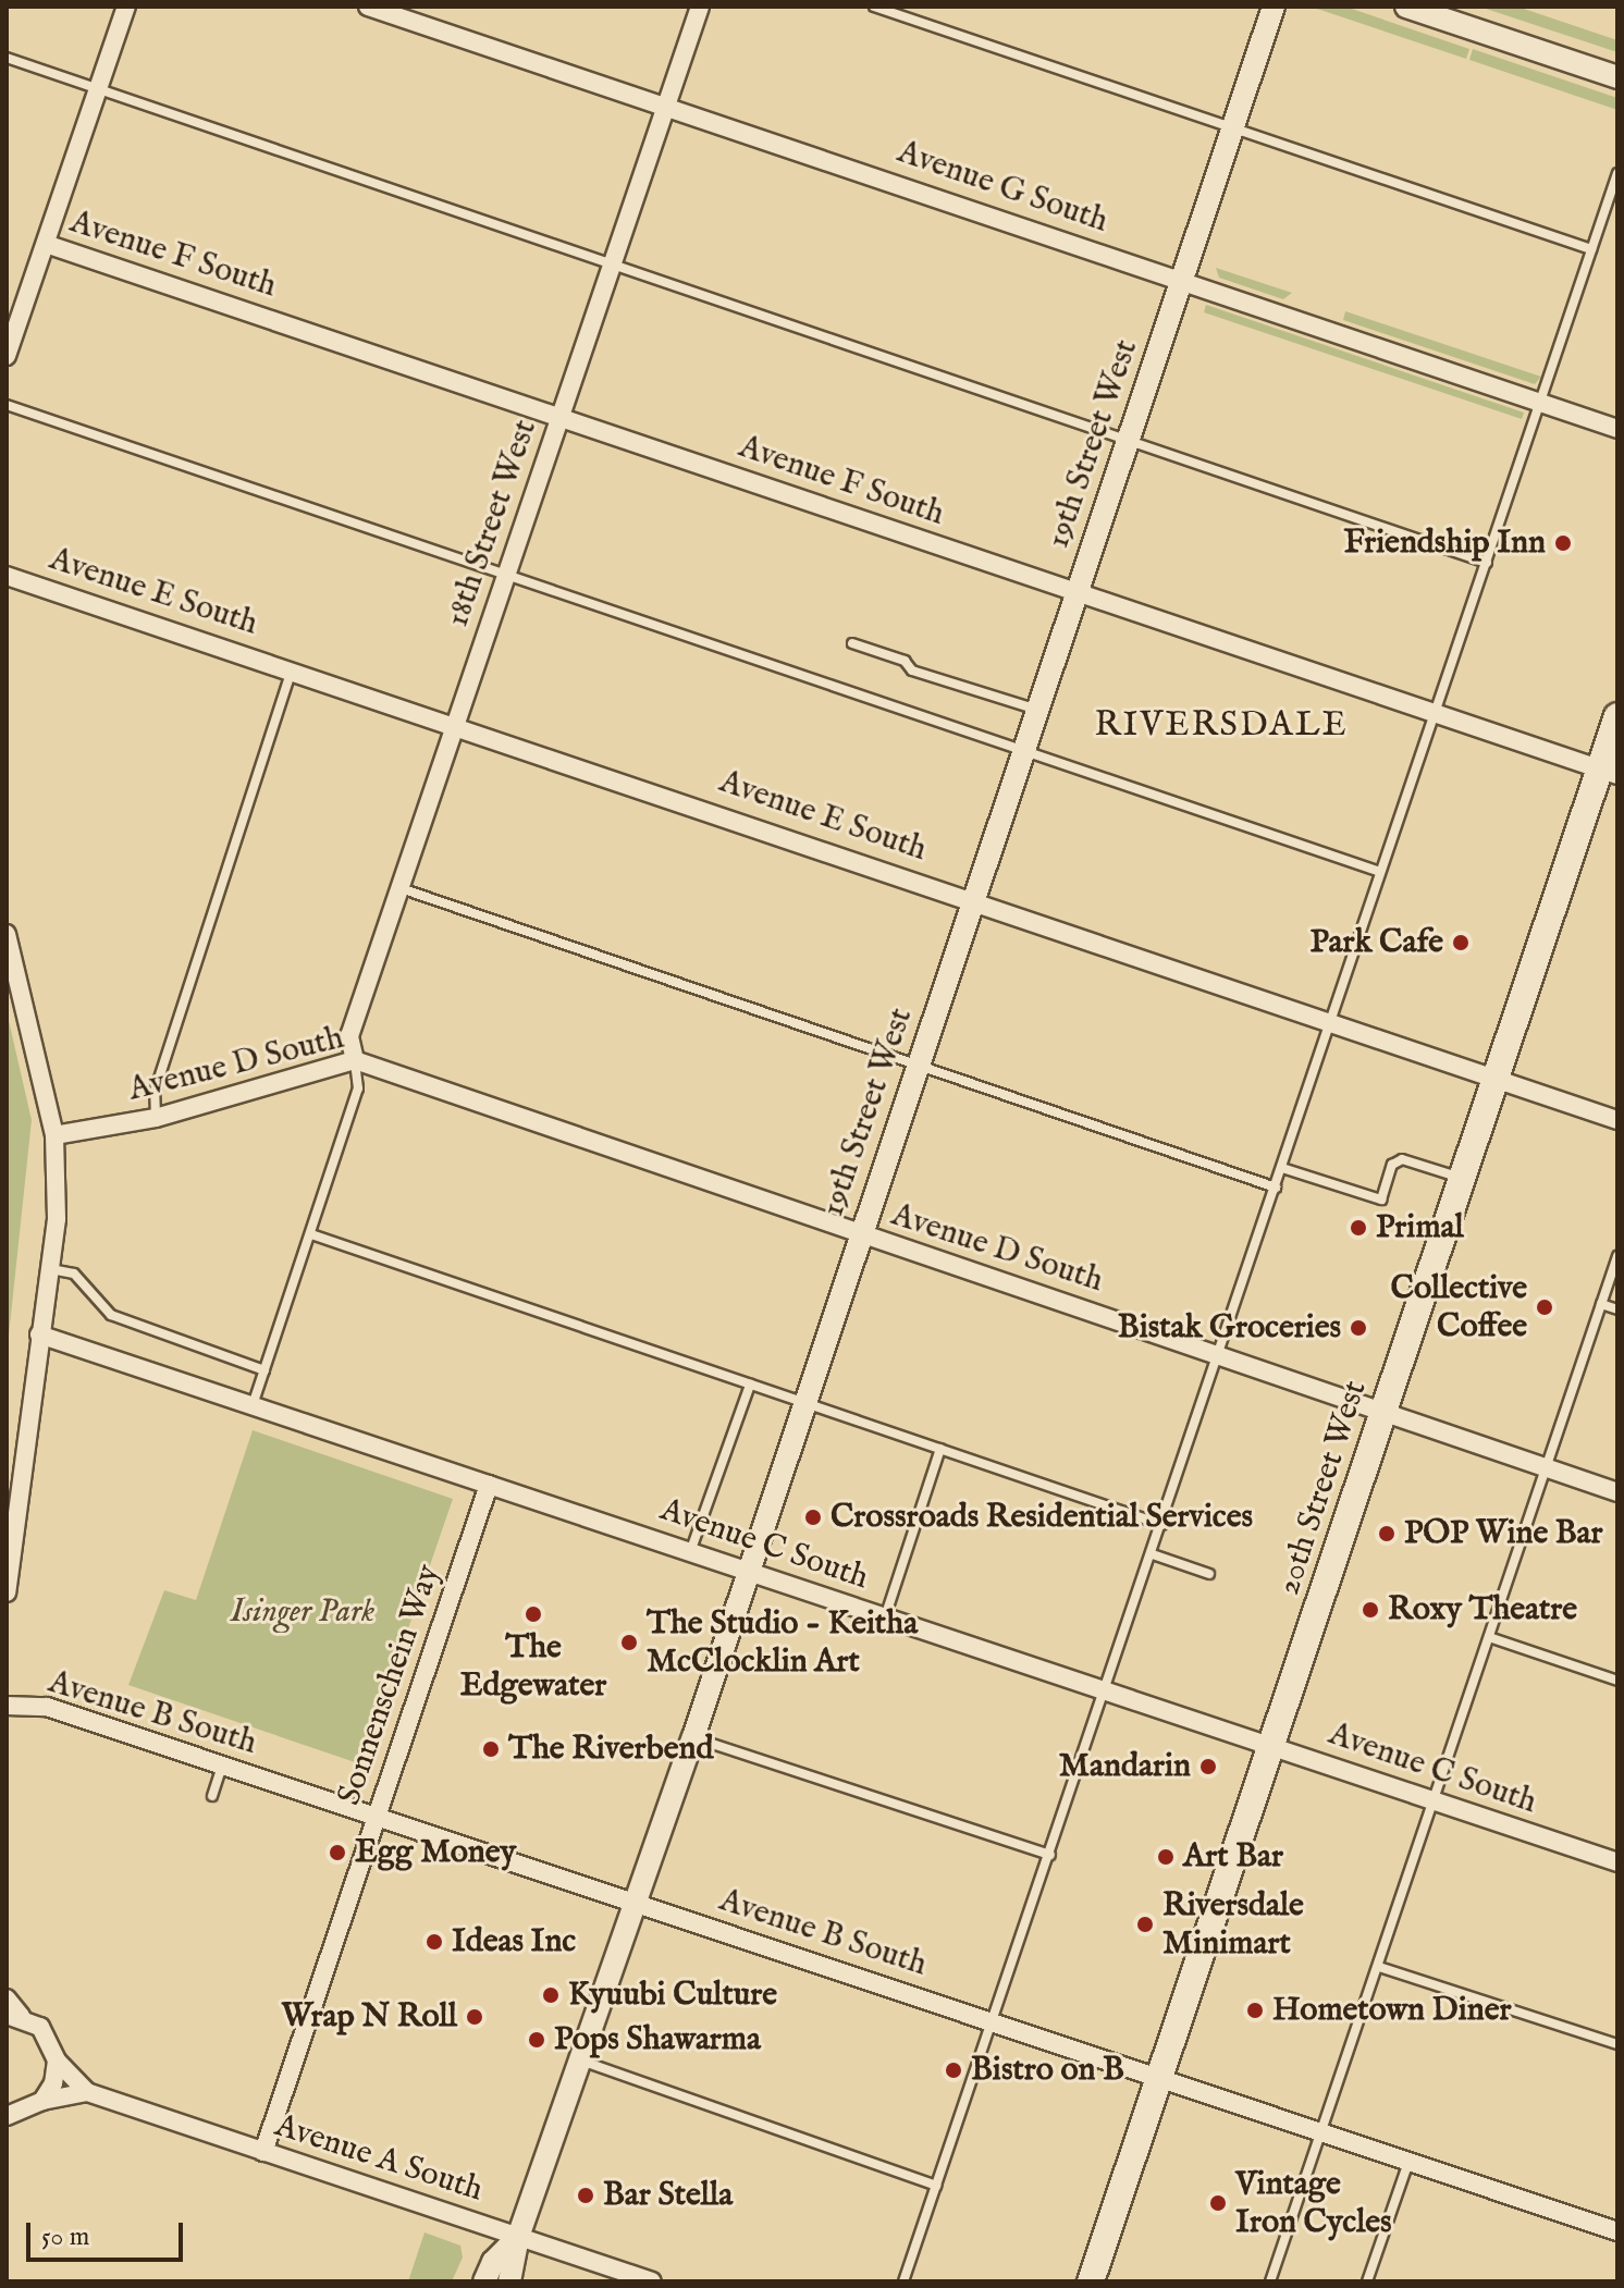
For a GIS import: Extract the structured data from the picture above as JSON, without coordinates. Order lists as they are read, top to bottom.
{
  "streets": {
    "main road": ["20th Street West"],
    "street": [
      "Avenue G South",
      "Avenue F South",
      "19th Street West",
      "18th Street West",
      "Avenue E South",
      "Avenue D South",
      "Avenue C South",
      "Sonnenschein Way",
      "Avenue B South",
      "Avenue A South"
    ]
  },
  "crossings": [
    ["Avenue G South", "19th Street West"],
    ["Avenue G South", "18th Street West"],
    ["Avenue F South", "19th Street West"],
    ["Avenue F South", "18th Street West"],
    ["Avenue F South", "20th Street West"],
    ["19th Street West", "Avenue E South"],
    ["19th Street West", "Avenue D South"],
    ["19th Street West", "Avenue C South"],
    ["19th Street West", "Avenue B South"],
    ["19th Street West", "Avenue A South"],
    ["18th Street West", "Avenue E South"],
    ["18th Street West", "Avenue D South"],
    ["Avenue E South", "20th Street West"],
    ["Avenue D South", "20th Street West"],
    ["20th Street West", "Avenue C South"],
    ["20th Street West", "Avenue B South"],
    ["Avenue C South", "Sonnenschein Way"],
    ["Sonnenschein Way", "Avenue B South"],
    ["Sonnenschein Way", "Avenue A South"]
  ],
  "districts": ["RIVERSDALE"],
  "parks": ["Isinger Park"],
  "places": [
    "Friendship Inn",
    "Park Cafe",
    "Primal",
    "Collective Coffee",
    "Bistak Groceries",
    "Crossroads Residential Services",
    "POP Wine Bar",
    "Roxy Theatre",
    "The Edgewater",
    "The Studio - Keitha McClocklin Art",
    "The Riverbend",
    "Mandarin",
    "Egg Money",
    "Art Bar",
    "Riversdale Minimart",
    "Ideas Inc",
    "Kyuubi Culture",
    "Hometown Diner",
    "Wrap N Roll",
    "Pops Shawarma",
    "Bistro on B",
    "Bar Stella",
    "Vintage Iron Cycles"
  ],
  "scale_bar": "50 m"
}
